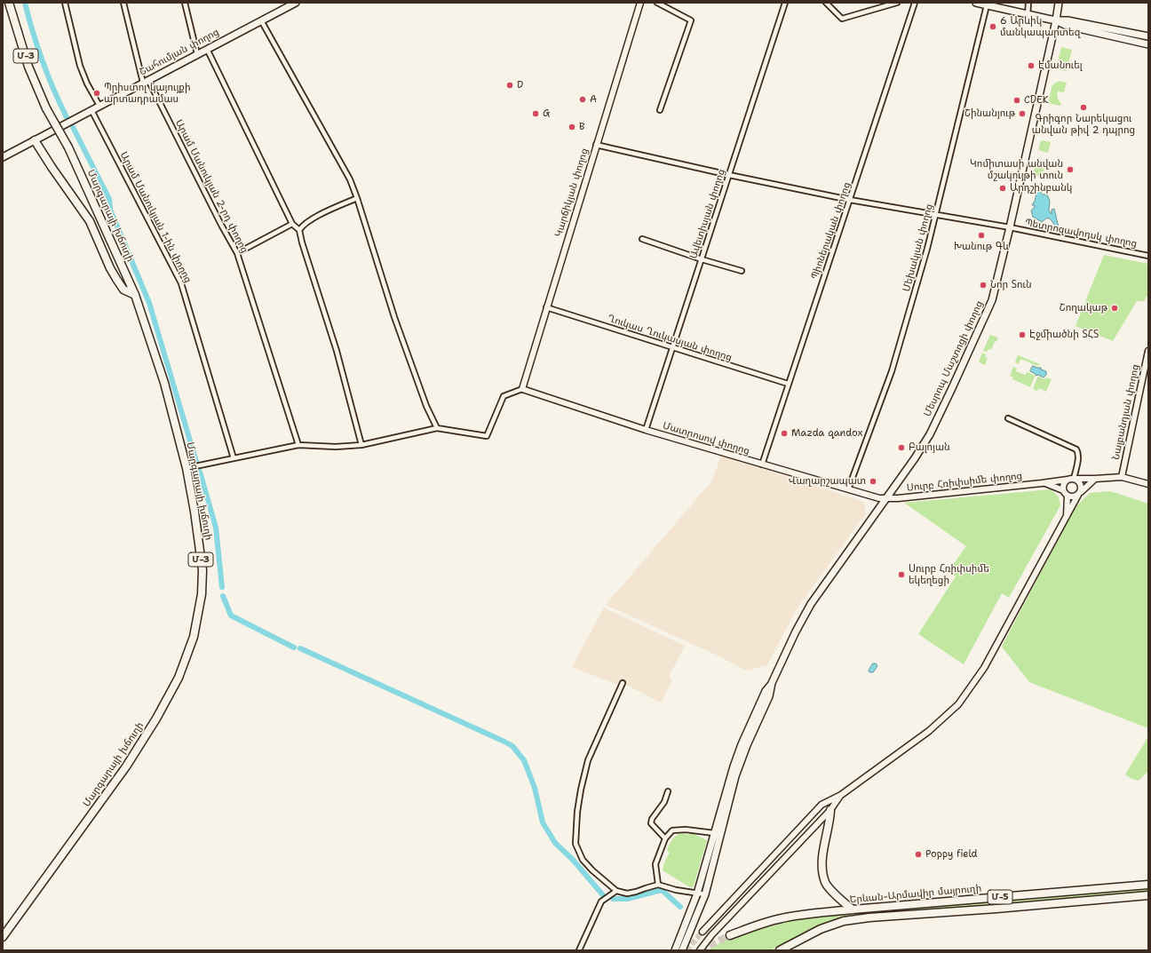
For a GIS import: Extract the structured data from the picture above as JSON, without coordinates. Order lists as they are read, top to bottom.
{
  "streets": {
    "highway": [
      "Մ-3",
      "Մարգարայի խճուղի",
      "Երևան-Արմավիր մայրուղի",
      "Մ-5"
    ],
    "main road": ["Շահումյան փողոց", "Մեսրոպ Մաշտոցի փողոց"],
    "street": [
      "Արամ Մանուկյան 2-րդ փողոց",
      "Կարճիկյան փողոց",
      "Ավետիսյան փողոց",
      "Արամ Մանուկյան 1-ին փողոց",
      "Պիոներական փողոց",
      "Պետրոզավոդսկ փողոց",
      "Մեխակյան փողոց",
      "Ղուկաս Ղուկասյան փողոց",
      "Նալբանդյան փողոց",
      "Մատրոսով փողոց",
      "Սուրբ Հռիփսիմե փողոց"
    ]
  },
  "crossings": [
    ["Շահումյան փողոց", "Արամ Մանուկյան 2-րդ փողոց"],
    ["Շահումյան փողոց", "Արամ Մանուկյան 1-ին փողոց"],
    ["Կարճիկյան փողոց", "Պետրոզավոդսկ փողոց"],
    ["Կարճիկյան փողոց", "Ղուկաս Ղուկասյան փողոց"],
    ["Կարճիկյան փողոց", "Մատրոսով փողոց"],
    ["Ավետիսյան փողոց", "Պետրոզավոդսկ փողոց"],
    ["Ավետիսյան փողոց", "Ղուկաս Ղուկասյան փողոց"],
    ["Ավետիսյան փողոց", "Մատրոսով փողոց"],
    ["Պիոներական փողոց", "Պետրոզավոդսկ փողոց"],
    ["Պիոներական փողոց", "Ղուկաս Ղուկասյան փողոց"],
    ["Պիոներական փողոց", "Մատրոսով փողոց"],
    ["Պետրոզավոդսկ փողոց", "Մեխակյան փողոց"],
    ["Պետրոզավոդսկ փողոց", "Մեսրոպ Մաշտոցի փողոց"],
    ["Մեխակյան փողոց", "Մատրոսով փողոց"],
    ["Մեսրոպ Մաշտոցի փողոց", "Մատրոսով փողոց"],
    ["Մեսրոպ Մաշտոցի փողոց", "Սուրբ Հռիփսիմե փողոց"],
    ["Մատրոսով փողոց", "Սուրբ Հռիփսիմե փողոց"]
  ],
  "places": [
    "6 Արևիկ մանկապարտեզ",
    "Էմանուել",
    "D",
    "Պրիստոլ կայույքի արտադրամաս",
    "A",
    "CDEK",
    "Գրիգոր Նարեկացու անվան թիվ 2 դպրոց",
    "G",
    "Շինանյութ",
    "B",
    "Կոմիտասի անվան մշակույթի տուն",
    "Արդշինբանկ",
    "Խանութ Գև",
    "Նոր Տուն",
    "Շողակաթ",
    "Էջմիածնի ՏՀՏ",
    "Mazda qandox",
    "Բալոյան",
    "Վաղարշապատ",
    "Սուրբ Հռիփսիմե եկեղեցի",
    "Poppy field"
  ]
}
